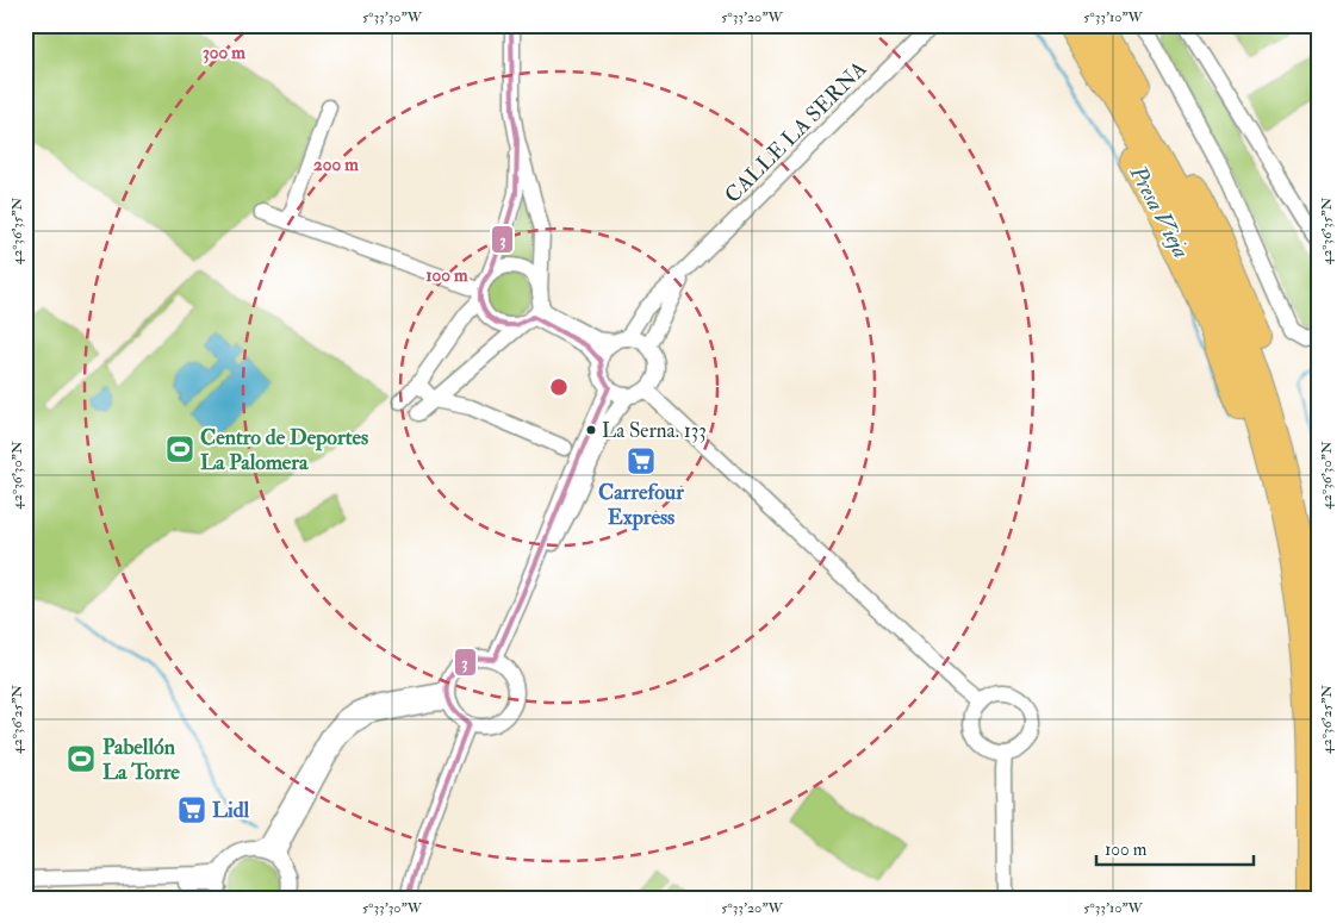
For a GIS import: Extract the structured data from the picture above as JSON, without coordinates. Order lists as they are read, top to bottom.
{
  "streets": {
    "street": ["CALLE LA SERNA"]
  },
  "water": ["Presa Vieja"],
  "places": {
    "other": ["La Serna. 133"],
    "sports": ["Centro de Deportes La Palomera", "Pabellón La Torre"],
    "supermarket": ["Carrefour Express", "Lidl"]
  },
  "lines": ["transit line 3"],
  "scale_bar": "100 m",
  "coordinates": [
    "5°33'30\"W",
    "5°33'20\"W",
    "5°33'10\"W",
    "42°36'35\"N",
    "42°36'30\"N",
    "42°36'25\"N"
  ],
  "rings": ["300 m", "200 m", "100 m"]
}
